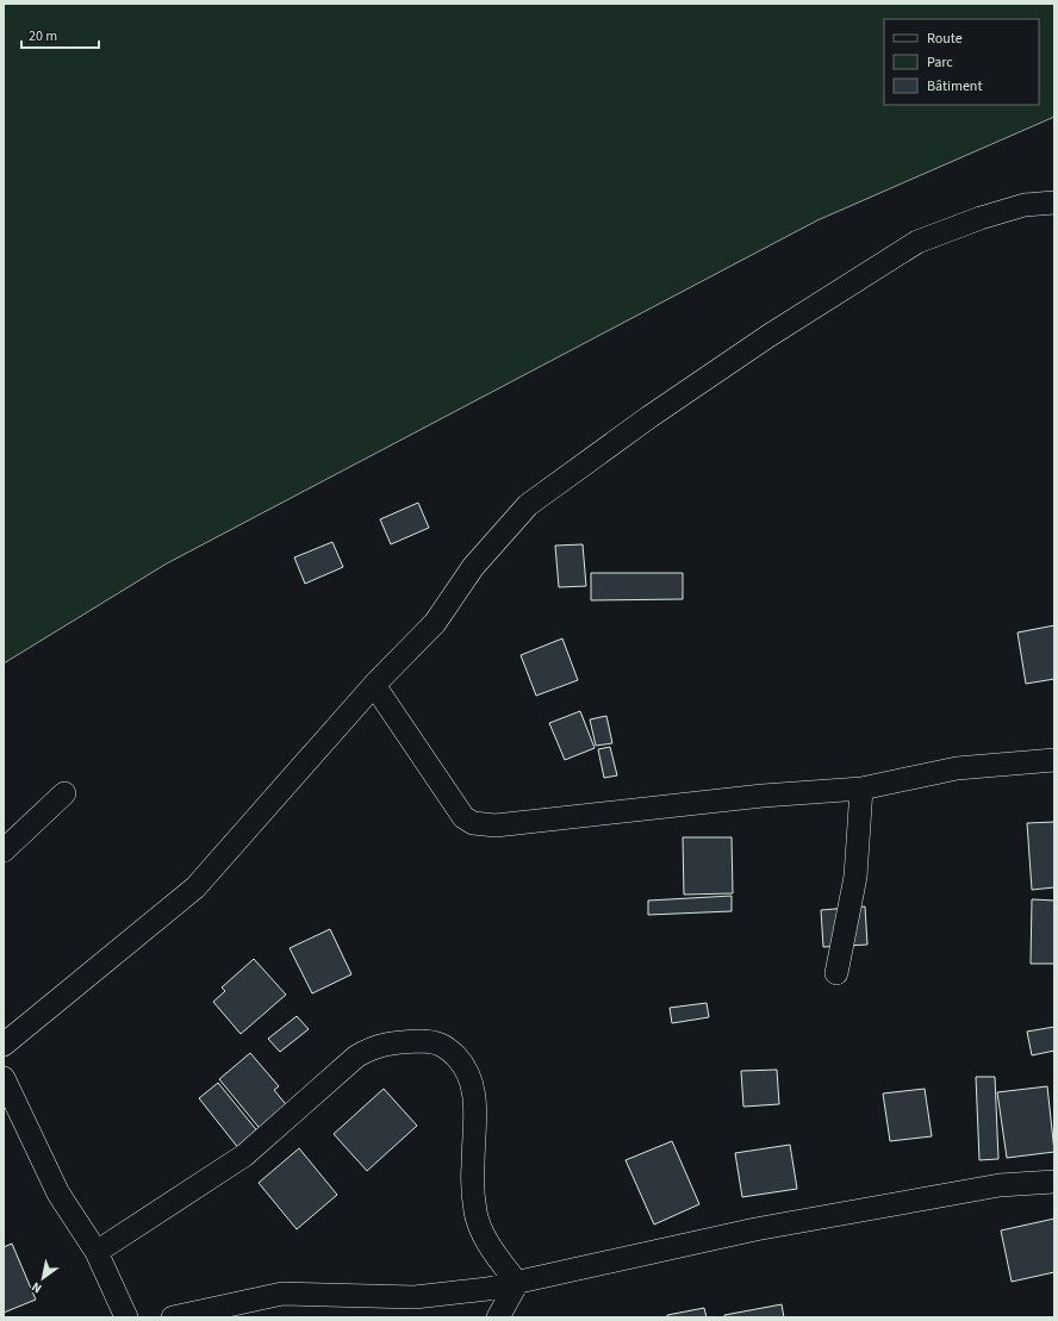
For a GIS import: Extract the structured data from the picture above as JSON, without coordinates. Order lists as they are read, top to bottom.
{
  "legend": ["Route", "Parc", "Bâtiment"],
  "scale_bar": "20 m",
  "north": "bottom left"
}
